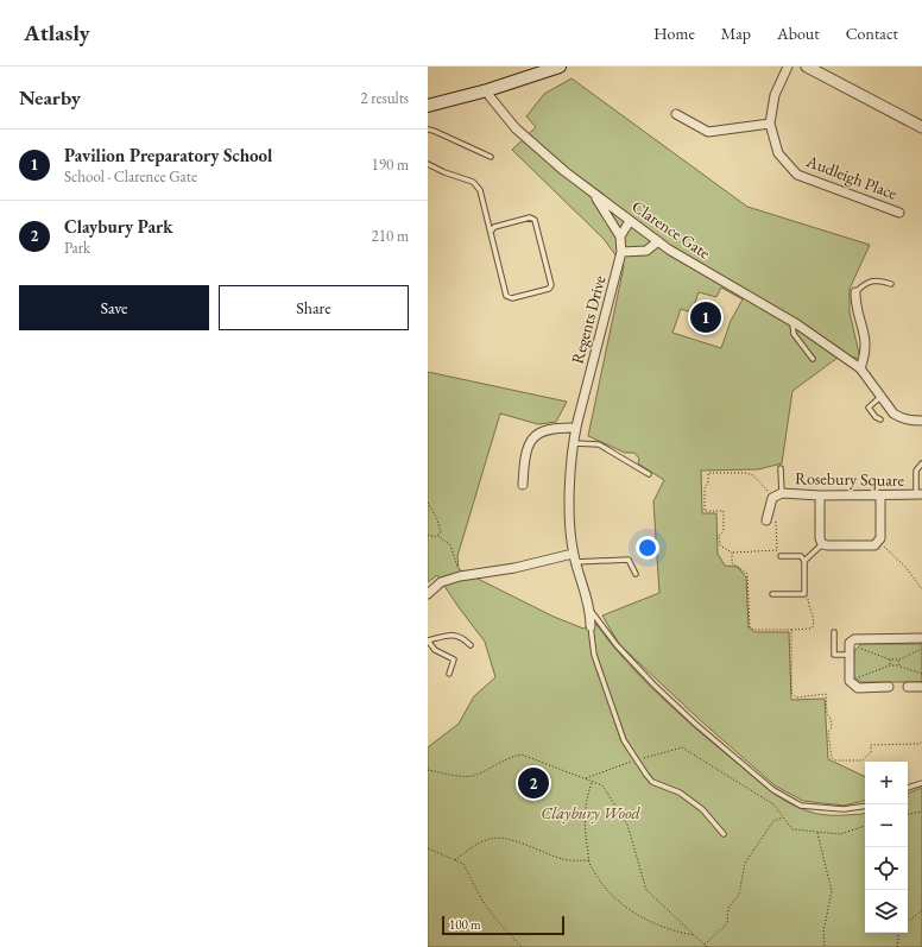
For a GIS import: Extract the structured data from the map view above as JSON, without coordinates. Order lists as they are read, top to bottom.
{
  "streets": {
    "street": [
      "Audleigh Place",
      "Clarence Gate",
      "Regents Drive",
      "Rosebury Square"
    ]
  },
  "parks": ["Claybury Wood"],
  "scale_bar": "100 m",
  "page": {
    "header": "Atlasly",
    "nav": [
      "Home",
      "Map",
      "About",
      "Contact"
    ],
    "heading": ["Nearby", "2 results"],
    "list": [
      {
        "mark": "1",
        "name": "Pavilion Preparatory School",
        "note": "School · Clarence Gate",
        "value": "190 m"
      },
      {
        "mark": "2",
        "name": "Claybury Park",
        "note": "Park",
        "value": "210 m"
      }
    ],
    "buttons": ["Save", "Share"],
    "pins": ["1", "2"],
    "map_buttons": ["+", "−"],
    "scale": "100 m"
  }
}
